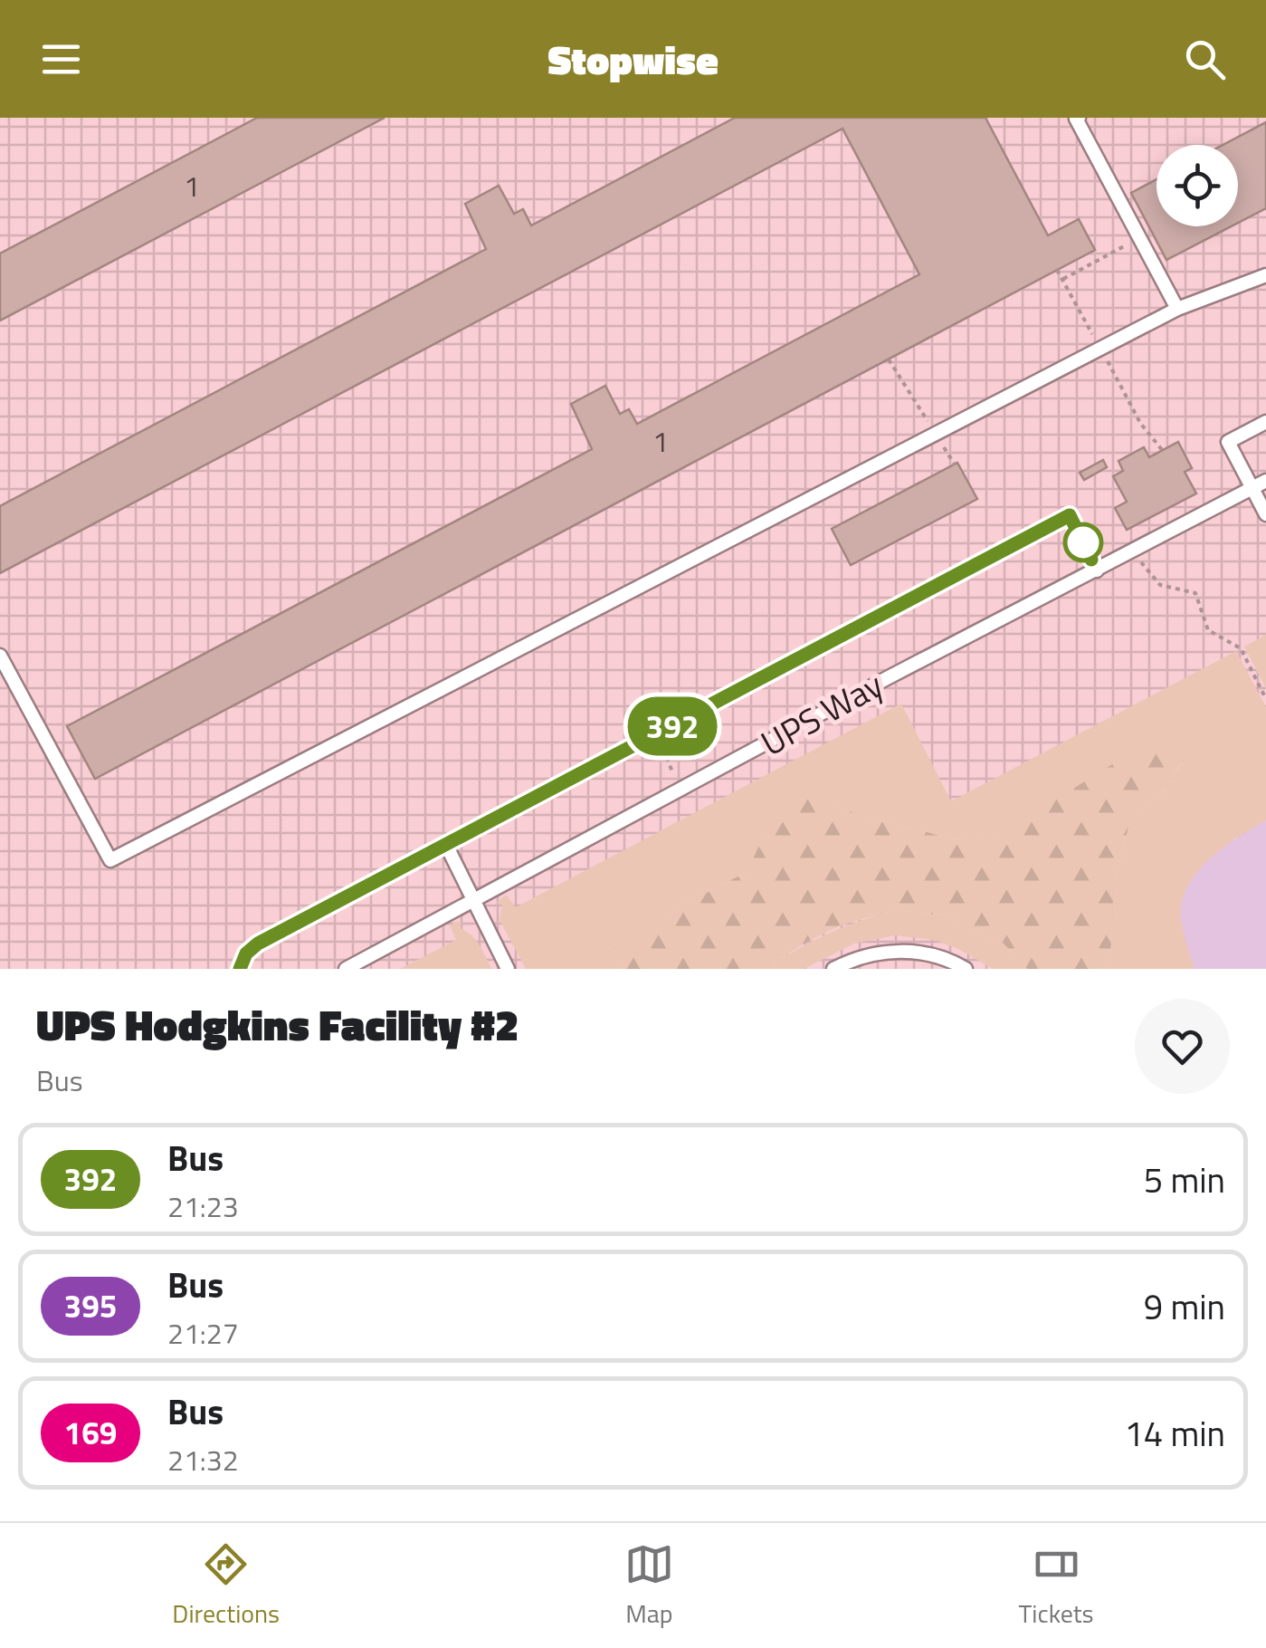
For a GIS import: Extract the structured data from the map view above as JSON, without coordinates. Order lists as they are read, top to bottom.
{
  "streets": {
    "lane": ["UPS Way"]
  },
  "lines": ["bus line 392"],
  "house_numbers": ["1", "1"],
  "page": {
    "header": "Stopwise",
    "on_map": "392",
    "heading": ["UPS Hodgkins Facility #2", "Bus"],
    "list": [
      {
        "mark": "392",
        "name": "Bus",
        "note": "21:23",
        "value": "5 min"
      },
      {
        "mark": "395",
        "name": "Bus",
        "note": "21:27",
        "value": "9 min"
      },
      {
        "mark": "169",
        "name": "Bus",
        "note": "21:32",
        "value": "14 min"
      }
    ],
    "tabs": ["Directions", "Map", "Tickets"]
  }
}
